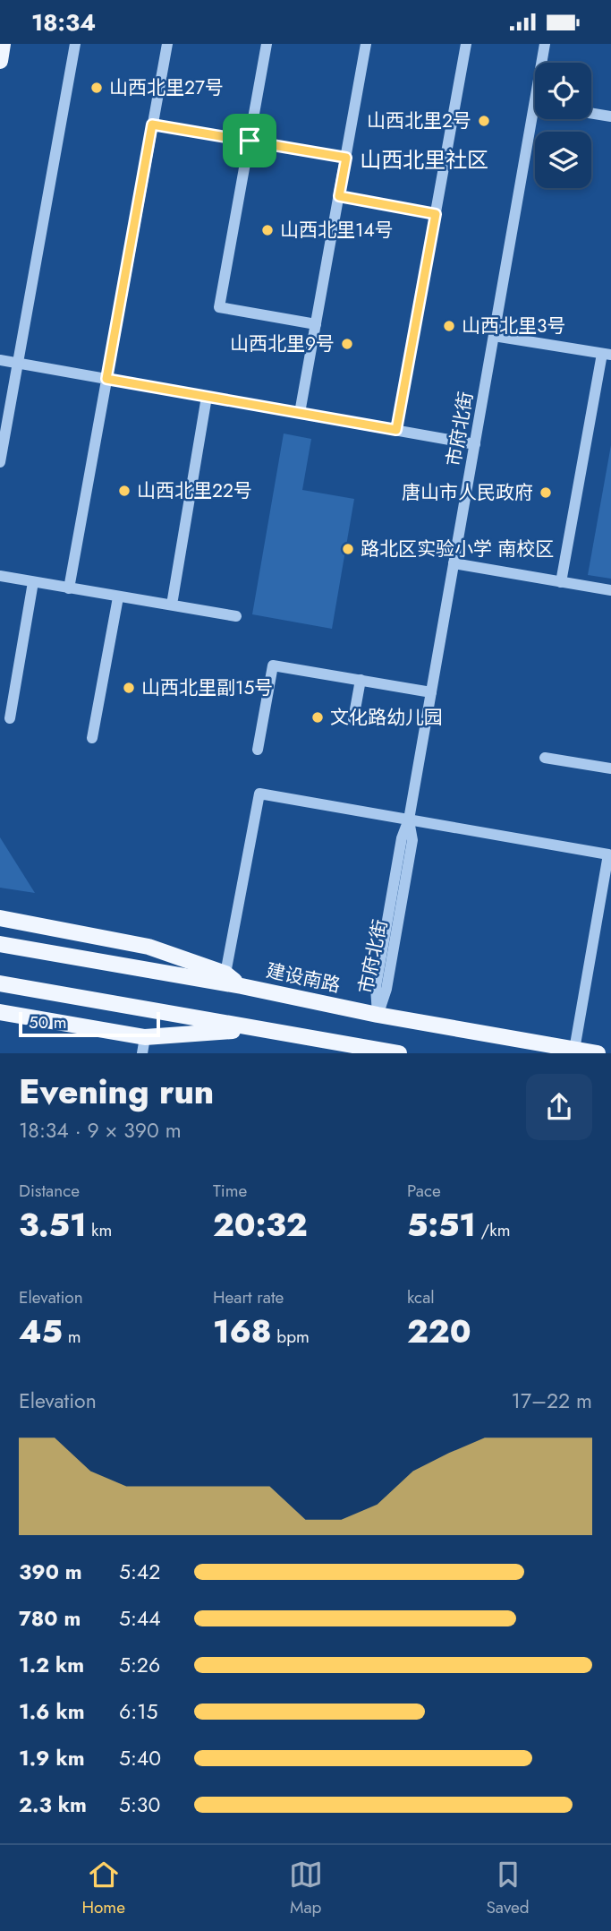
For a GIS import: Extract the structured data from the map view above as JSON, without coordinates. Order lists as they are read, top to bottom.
{
  "streets": {
    "main road": ["建设南路"],
    "street": ["市府北街"]
  },
  "crossings": [
    ["市府北街", "建设南路"]
  ],
  "districts": ["山西北里社区"],
  "places": [
    "山西北里27号",
    "山西北里2号",
    "山西北里14号",
    "山西北里3号",
    "山西北里9号",
    "山西北里22号",
    "唐山市人民政府",
    "路北区实验小学 南校区",
    "山西北里副15号",
    "文化路幼儿园"
  ],
  "scale_bar": "50 m",
  "page": {
    "status": "18:34",
    "scale": "50 m",
    "heading": ["Evening run", "18:34 · 9 × 390 m"],
    "stats": [
      ["Distance", "3.51 km"],
      ["Time", "20:32"],
      ["Pace", "5:51 /km"],
      ["Elevation", "45 m"],
      ["Heart rate", "168 bpm"],
      ["kcal", "220"]
    ],
    "chart": ["Elevation", "17–22 m"],
    "list": [
      {
        "name": "390 m",
        "note": "5:42"
      },
      {
        "name": "780 m",
        "note": "5:44"
      },
      {
        "name": "1.2 km",
        "note": "5:26"
      },
      {
        "name": "1.6 km",
        "note": "6:15"
      },
      {
        "name": "1.9 km",
        "note": "5:40"
      },
      {
        "name": "2.3 km",
        "note": "5:30"
      }
    ],
    "tabs": ["Home", "Map", "Saved"]
  }
}
